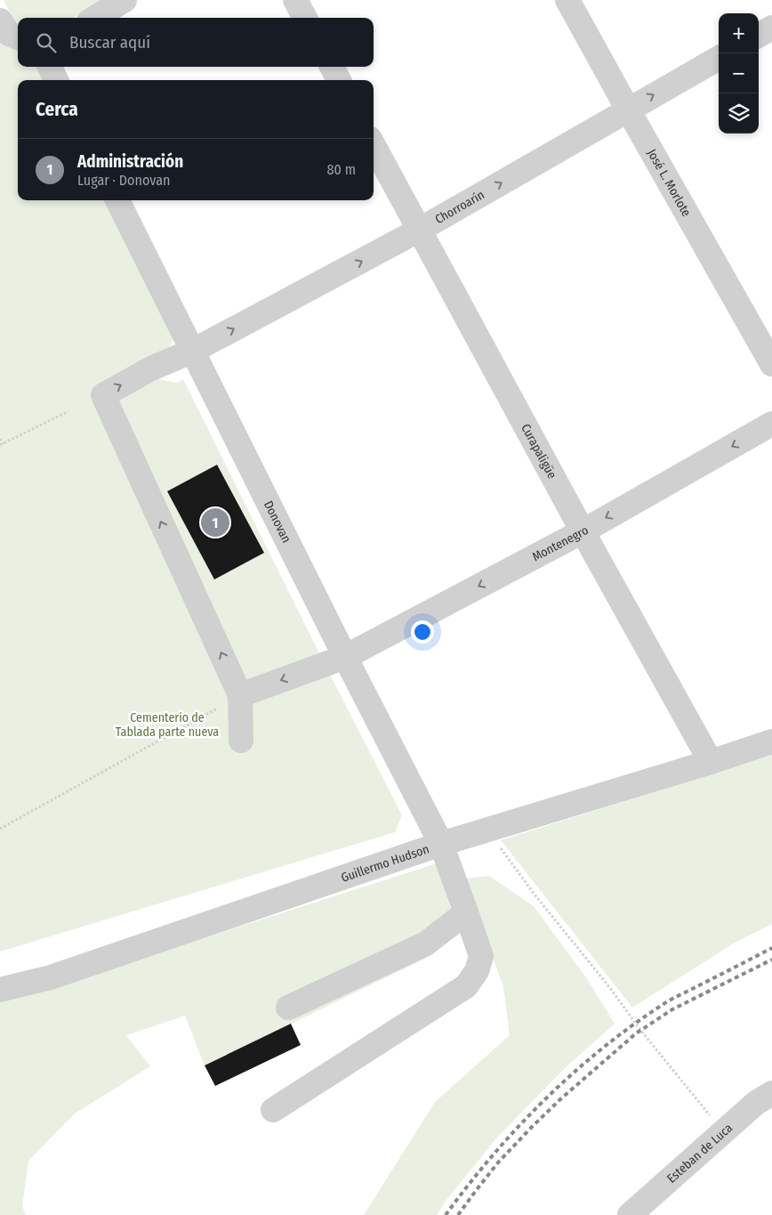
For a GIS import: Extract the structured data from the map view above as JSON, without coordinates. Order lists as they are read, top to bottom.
{
  "streets": {
    "street": [
      "José L. Morlote",
      "Chorroarín",
      "Curapaligüe",
      "Donovan",
      "Montenegro",
      "Guillermo Hudson",
      "Esteban de Luca"
    ]
  },
  "crossings": [
    ["José L. Morlote", "Chorroarín"],
    ["Chorroarín", "Curapaligüe"],
    ["Chorroarín", "Donovan"],
    ["Chorroarín", "Montenegro"],
    ["Curapaligüe", "Montenegro"],
    ["Curapaligüe", "Guillermo Hudson"],
    ["Donovan", "Montenegro"],
    ["Donovan", "Guillermo Hudson"]
  ],
  "one_way": ["Montenegro"],
  "parks": ["Cementerio de Tablada parte nueva"],
  "page": {
    "map_buttons": ["+", "−"],
    "search": "Buscar aquí",
    "heading": "Cerca",
    "list": [
      {
        "mark": "1",
        "name": "Administración",
        "note": "Lugar · Donovan",
        "value": "80 m"
      }
    ],
    "pins": "1"
  }
}
